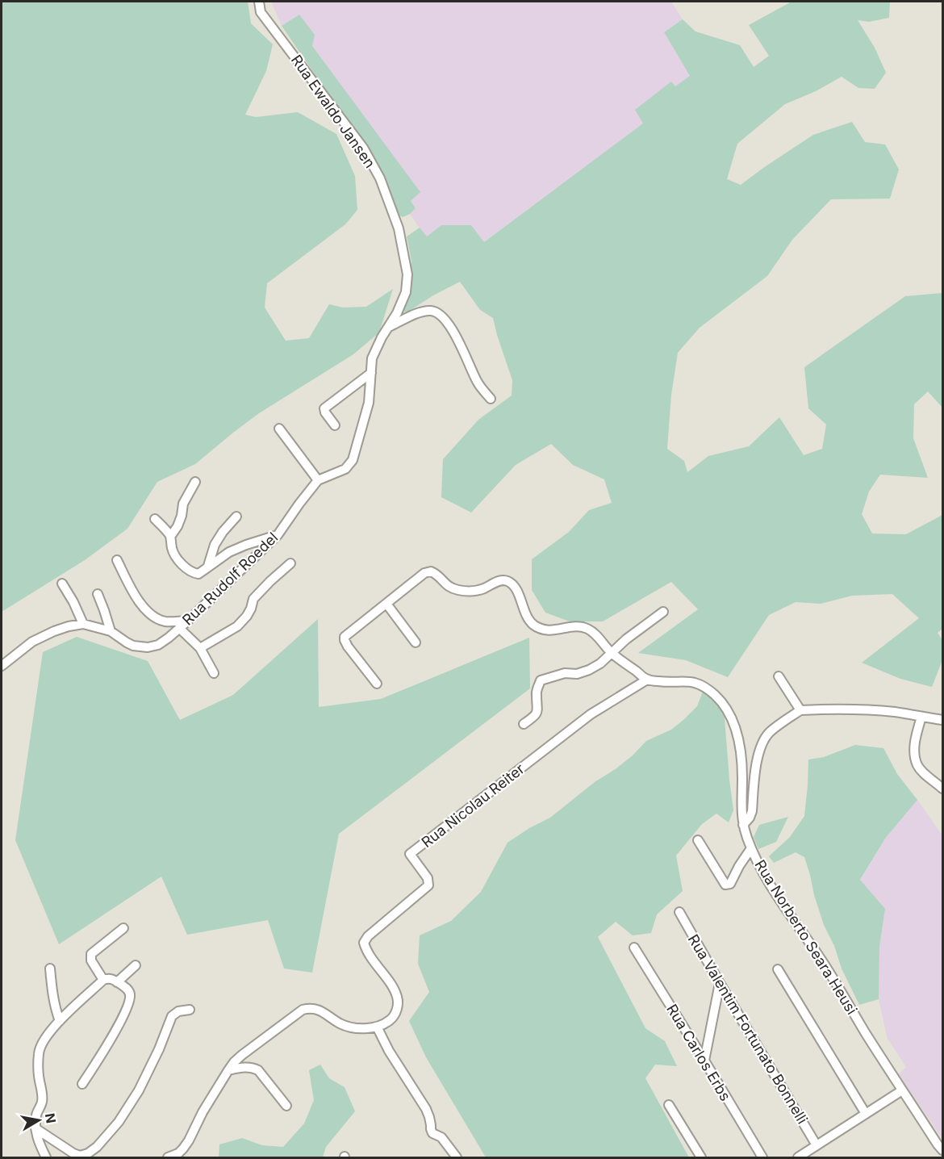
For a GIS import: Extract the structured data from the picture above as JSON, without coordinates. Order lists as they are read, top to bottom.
{
  "streets": {
    "street": [
      "Rua Ewaldo Jansen",
      "Rua Rudolf Roedel",
      "Rua Nicolau Reiter",
      "Rua Norberto Seara Heusi",
      "Rua Valentim Fortunato Bonnelli",
      "Rua Carlos Erbs"
    ]
  },
  "crossings": [
    ["Rua Ewaldo Jansen", "Rua Rudolf Roedel"],
    ["Rua Nicolau Reiter", "Rua Norberto Seara Heusi"]
  ],
  "north": "right"
}
